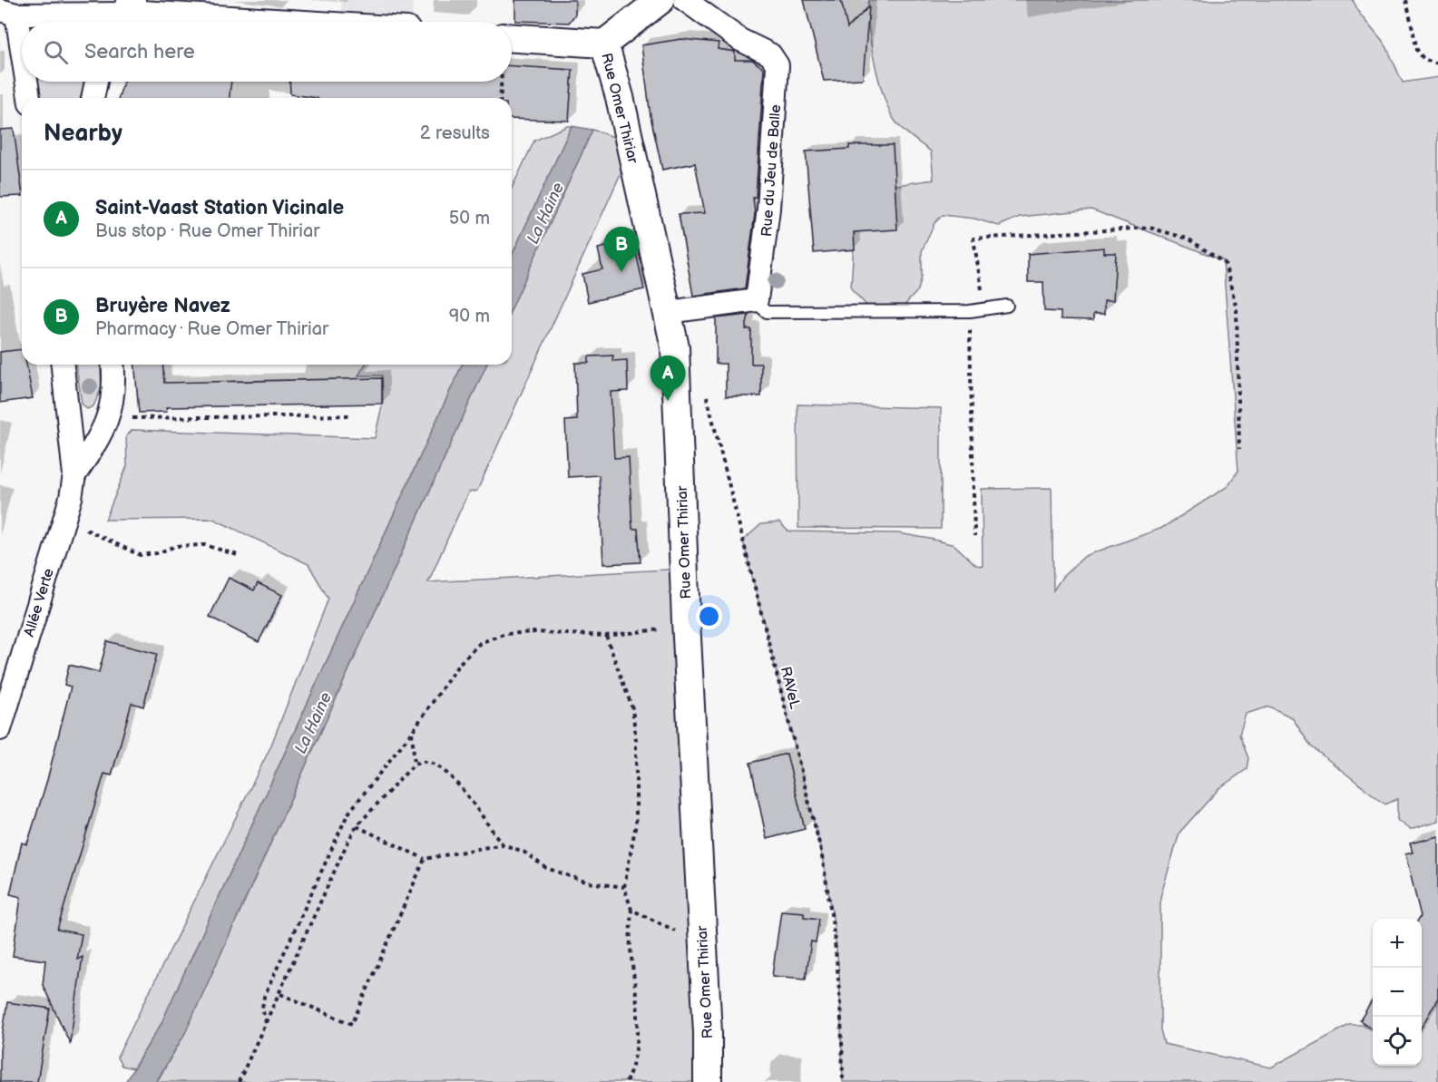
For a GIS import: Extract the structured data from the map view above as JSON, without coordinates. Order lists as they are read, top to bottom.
{
  "streets": {
    "street": ["Rue Omer Thiriar", "Rue du Jeu de Balle", "Allée Verte"],
    "path": ["RAVeL"]
  },
  "water": ["La Haine"],
  "page": {
    "search": "Search here",
    "heading": ["Nearby", "2 results"],
    "list": [
      {
        "mark": "A",
        "name": "Saint-Vaast Station Vicinale",
        "note": "Bus stop · Rue Omer Thiriar",
        "value": "50 m"
      },
      {
        "mark": "B",
        "name": "Bruyère Navez",
        "note": "Pharmacy · Rue Omer Thiriar",
        "value": "90 m"
      }
    ],
    "pins": ["B", "A"],
    "map_buttons": ["+", "−"]
  }
}
